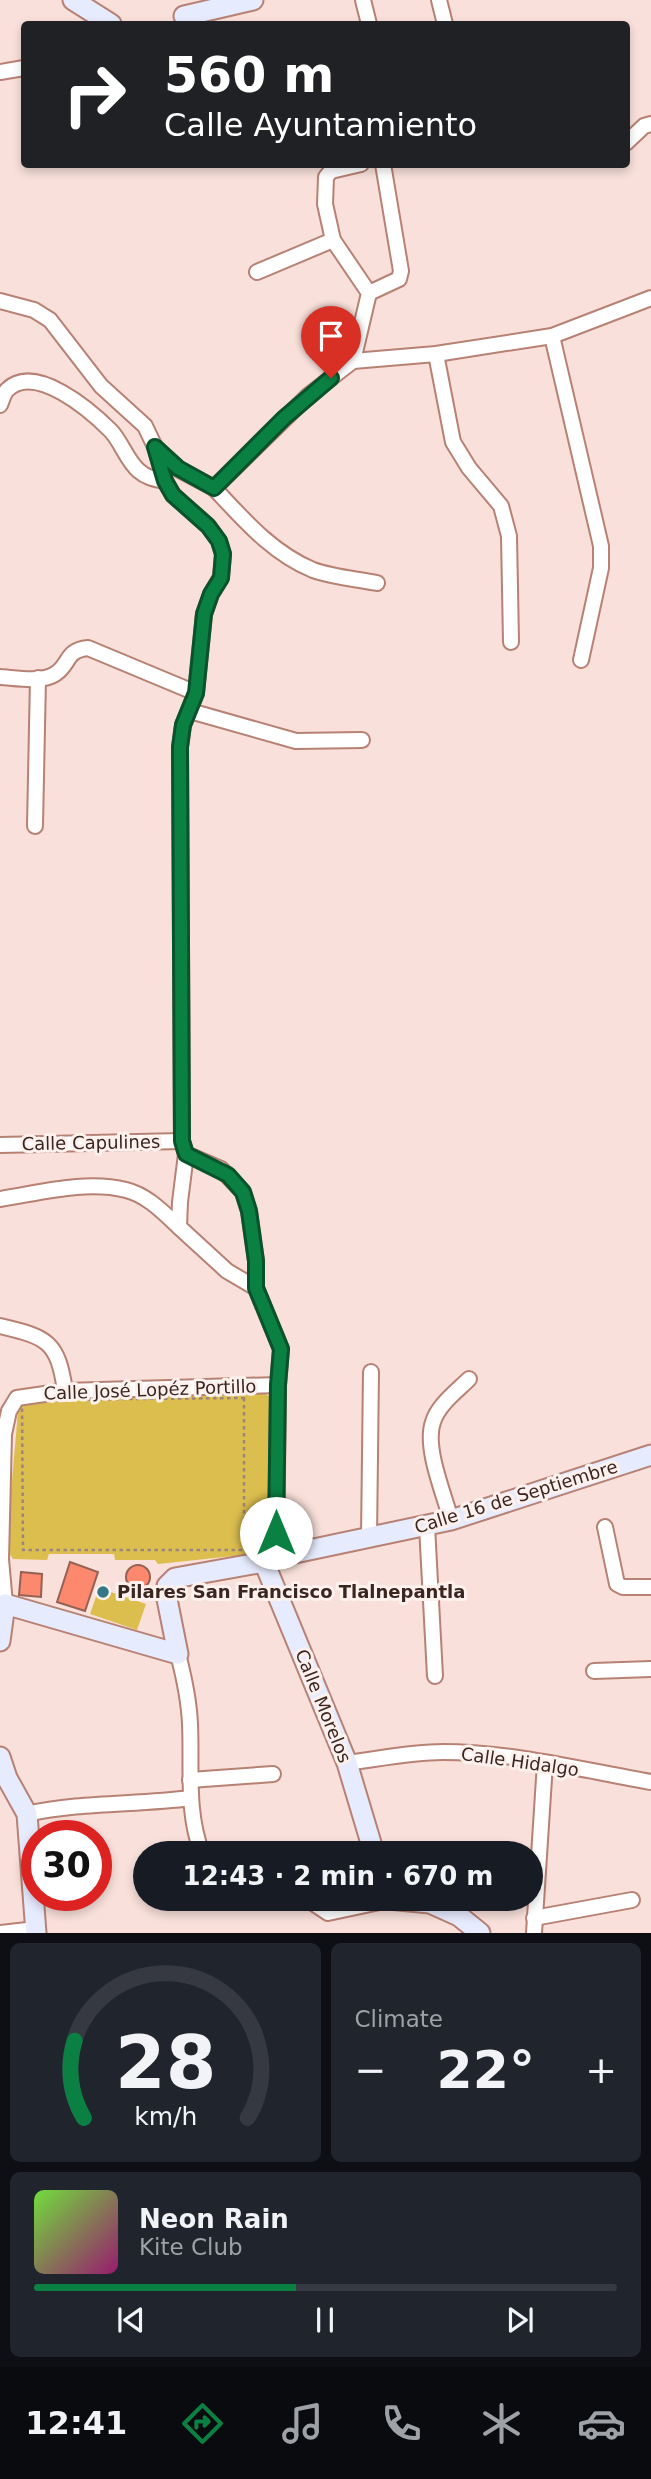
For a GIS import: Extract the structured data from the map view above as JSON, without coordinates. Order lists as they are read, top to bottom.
{
  "streets": {
    "main road": ["Calle José Lopéz Portillo", "Calle 16 de Septiembre", "Calle Morelos"],
    "street": ["Calle Capulines", "Calle Hidalgo"]
  },
  "crossings": [
    ["Calle Capulines", "Calle José Lopéz Portillo"],
    ["Calle Capulines", "Calle 16 de Septiembre"],
    ["Calle Capulines", "Calle Morelos"],
    ["Calle 16 de Septiembre", "Calle Morelos"],
    ["Calle Morelos", "Calle Hidalgo"]
  ],
  "places": ["Pilares San Francisco Tlalnepantla"],
  "page": {
    "turn": ["560 m", "Calle Ayuntamiento"],
    "limit": "30",
    "trip": "12:43 · 2 min · 670 m",
    "tile": "Climate",
    "heat": ["−", "22°", "+"],
    "song": ["Neon Rain", "Kite Club"],
    "tabs": "12:41",
    "gauge": ["28", "km/h"]
  }
}
